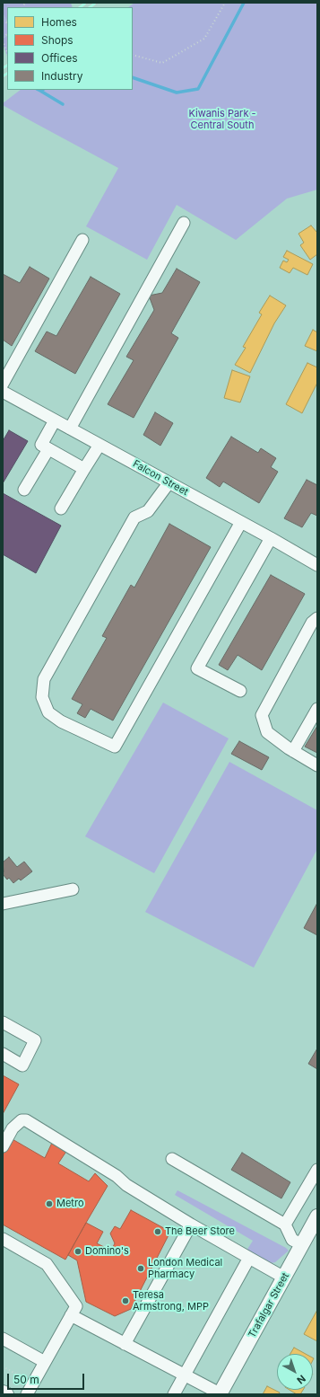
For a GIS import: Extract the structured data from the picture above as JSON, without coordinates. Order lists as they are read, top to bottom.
{
  "streets": {
    "main road": ["Trafalgar Street"],
    "street": ["Falcon Street"]
  },
  "parks": ["Kiwanis Park - Central South"],
  "places": [
    "Metro",
    "The Beer Store",
    "Domino's",
    "London Medical Pharmacy",
    "Teresa Armstrong, MPP"
  ],
  "legend": [
    "Homes",
    "Shops",
    "Offices",
    "Industry"
  ],
  "scale_bar": "50 m",
  "north": "bottom right"
}
